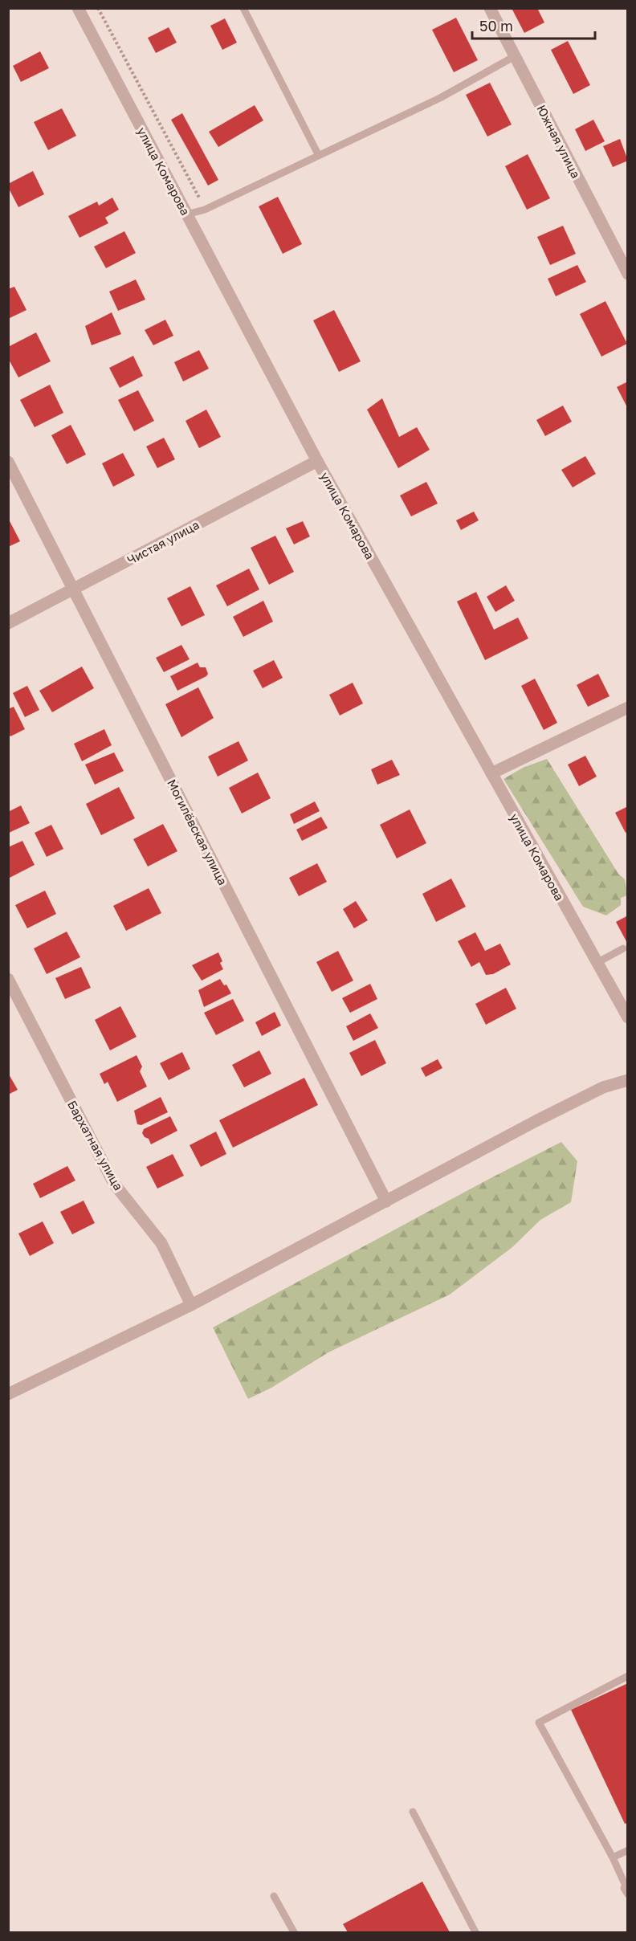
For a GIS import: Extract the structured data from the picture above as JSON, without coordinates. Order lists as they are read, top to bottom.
{
  "streets": {
    "street": [
      "Южная улица",
      "улица Комарова",
      "Чистая улица",
      "Могилёвская улица",
      "Бархатная улица"
    ]
  },
  "crossings": [
    ["улица Комарова", "Чистая улица"],
    ["Чистая улица", "Могилёвская улица"]
  ],
  "scale_bar": "50 m"
}
